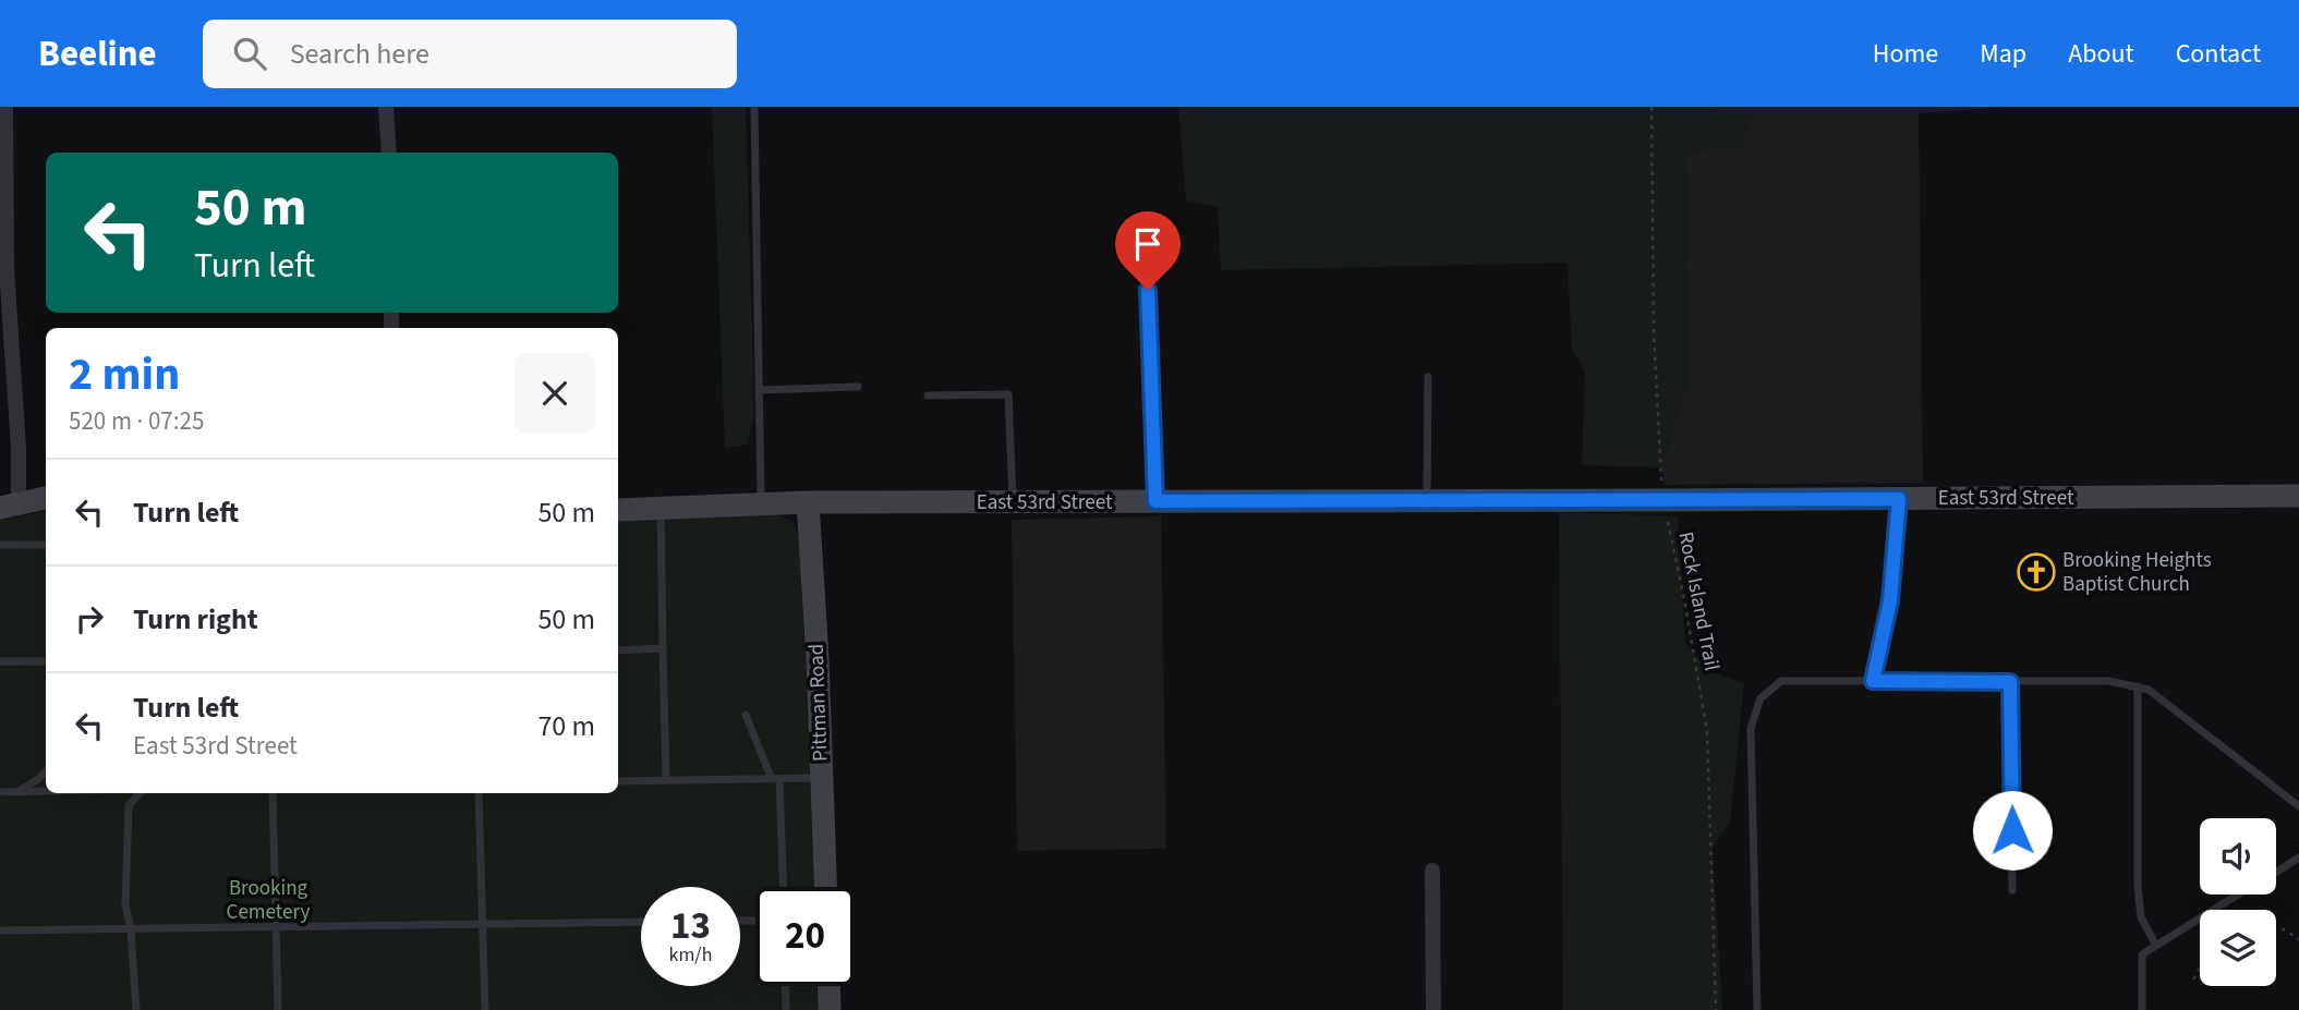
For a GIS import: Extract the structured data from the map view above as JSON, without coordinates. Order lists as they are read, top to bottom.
{
  "streets": {
    "street": ["East 53rd Street", "Pittman Road"],
    "path": ["Rock Island Trail"]
  },
  "crossings": [
    ["East 53rd Street", "Rock Island Trail"],
    ["East 53rd Street", "Pittman Road"]
  ],
  "parks": ["Brooking Cemetery"],
  "places": {
    "church": ["Brooking Heights Baptist Church"]
  },
  "page": {
    "header": "Beeline",
    "search": "Search here",
    "nav": [
      "Home",
      "Map",
      "About",
      "Contact"
    ],
    "turn": ["50 m", "Turn left"],
    "heading": ["2 min", "520 m · 07:25"],
    "list": [
      {
        "name": "Turn left",
        "value": "50 m"
      },
      {
        "name": "Turn right",
        "value": "50 m"
      },
      {
        "name": "Turn left",
        "note": "East 53rd Street",
        "value": "70 m"
      }
    ],
    "speed": "13 km/h",
    "limit": "20"
  }
}
